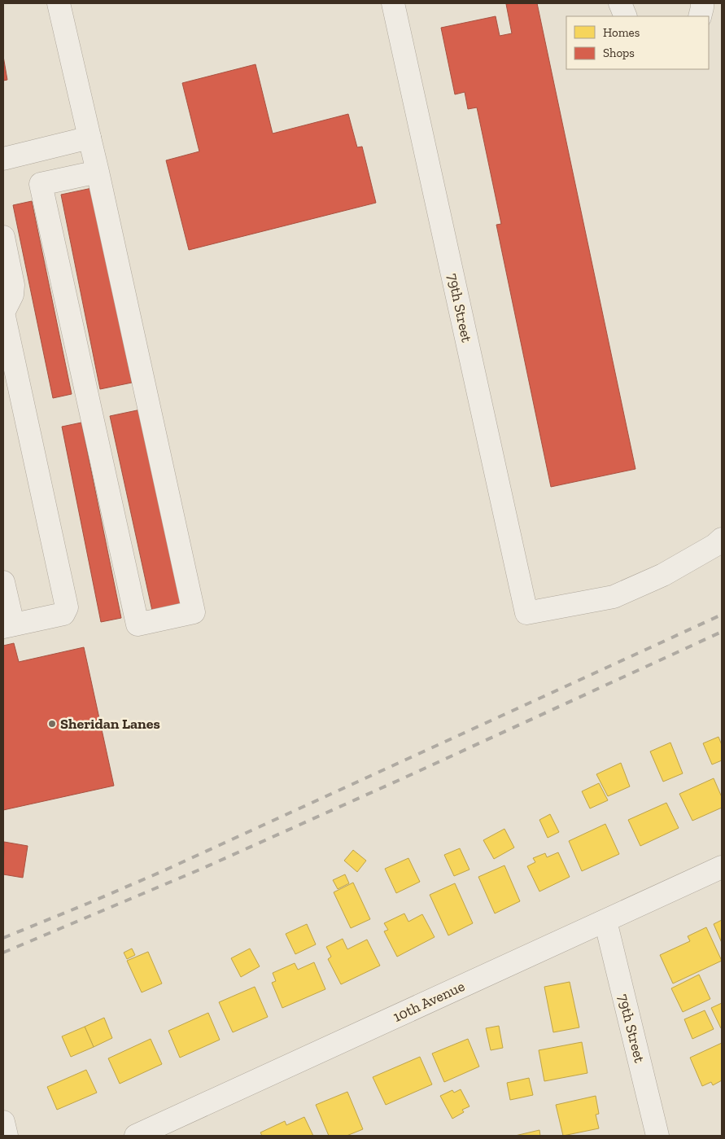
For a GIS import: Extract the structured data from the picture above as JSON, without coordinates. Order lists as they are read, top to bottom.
{
  "streets": {
    "street": ["79th Street", "10th Avenue"]
  },
  "crossings": [
    ["79th Street", "10th Avenue"]
  ],
  "places": ["Sheridan Lanes"],
  "legend": ["Homes", "Shops"]
}
